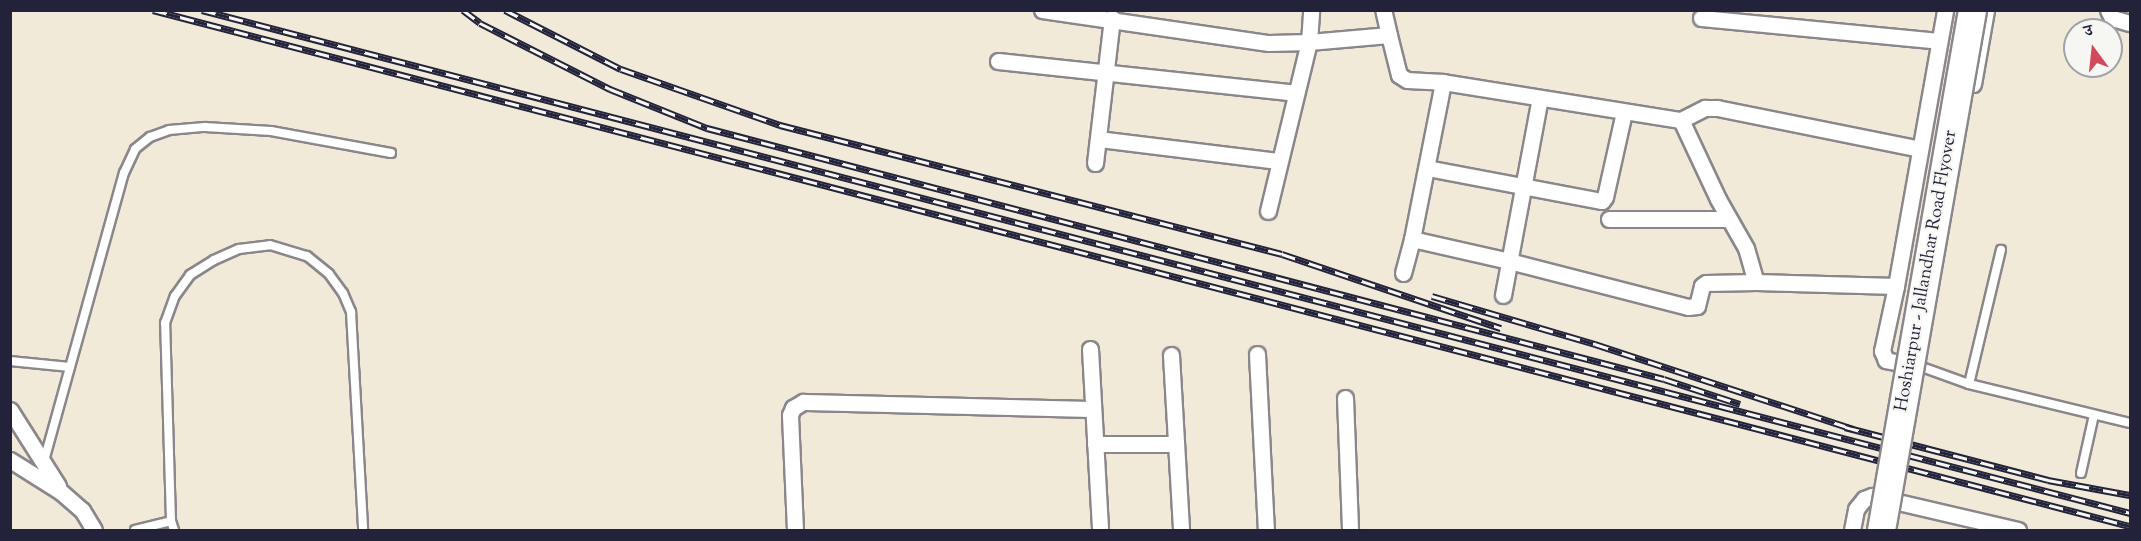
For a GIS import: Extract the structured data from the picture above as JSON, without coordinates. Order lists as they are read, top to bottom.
{
  "streets": {
    "highway": ["Hoshiarpur - Jallandhar Road Flyover"]
  },
  "north": "top"
}
